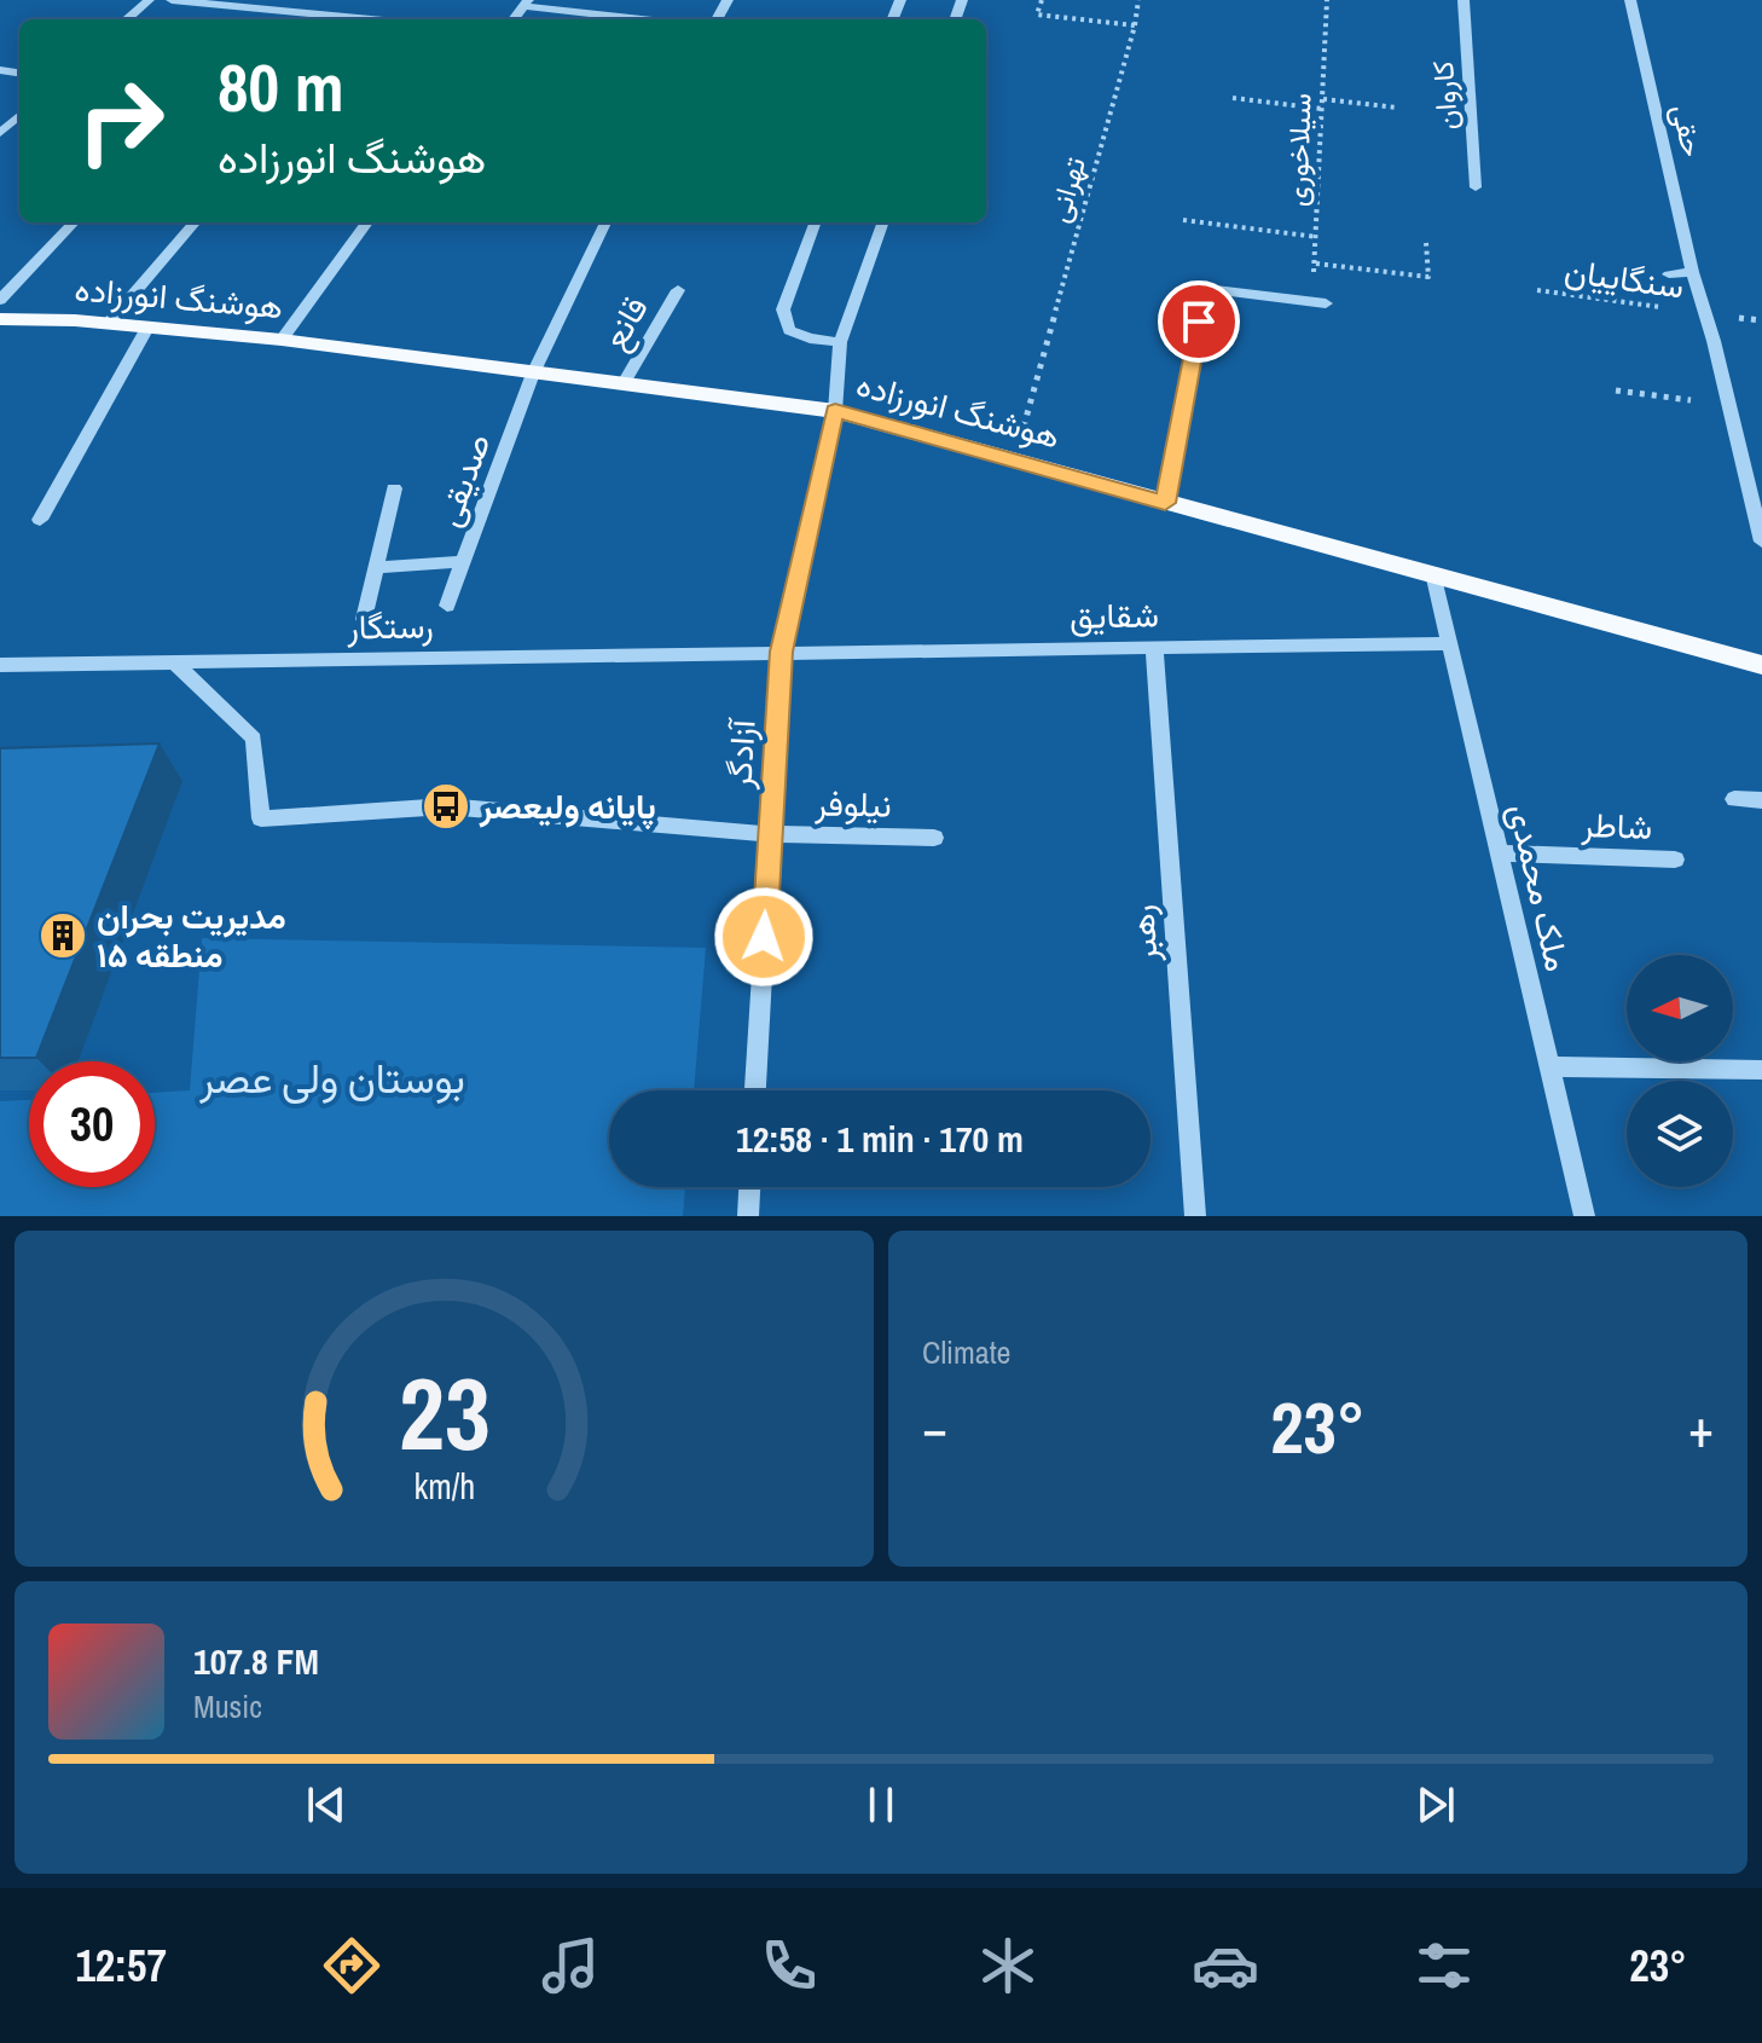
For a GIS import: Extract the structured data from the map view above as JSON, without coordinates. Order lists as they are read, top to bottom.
{
  "streets": {
    "main road": ["هوشنگ انورزاده"],
    "street": [
      "کاروان",
      "حقی",
      "قانع",
      "صدیقی",
      "شقایق",
      "رستگار",
      "آزادگر",
      "نیلوفر",
      "شاطر",
      "ملک محمدی",
      "رهبر"
    ],
    "path": ["سیلاخوری", "تهرانی", "سنگاییان"]
  },
  "crossings": [
    ["حقی", "سنگاییان"],
    ["تهرانی", "هوشنگ انورزاده"],
    ["هوشنگ انورزاده", "قانع"],
    ["هوشنگ انورزاده", "صدیقی"],
    ["هوشنگ انورزاده", "آزادگر"],
    ["هوشنگ انورزاده", "ملک محمدی"],
    ["شقایق", "رستگار"],
    ["شقایق", "آزادگر"],
    ["شقایق", "ملک محمدی"],
    ["شقایق", "رهبر"],
    ["رستگار", "آزادگر"],
    ["رستگار", "نیلوفر"],
    ["آزادگر", "نیلوفر"],
    ["شاطر", "ملک محمدی"]
  ],
  "parks": ["بوستان ولی عصر"],
  "places": {
    "bus stop": ["پایانه ولیعصر"],
    "building": ["مدیریت بحران منطقه ۱۵"]
  },
  "north": "left",
  "page": {
    "turn": ["80 m", "هوشنگ انورزاده"],
    "limit": "30",
    "trip": "12:58 · 1 min · 170 m",
    "tile": "Climate",
    "heat": ["−", "23°", "+"],
    "song": ["107.8 FM", "Music"],
    "tabs": ["12:57", "23°"],
    "gauge": ["23", "km/h"]
  }
}
